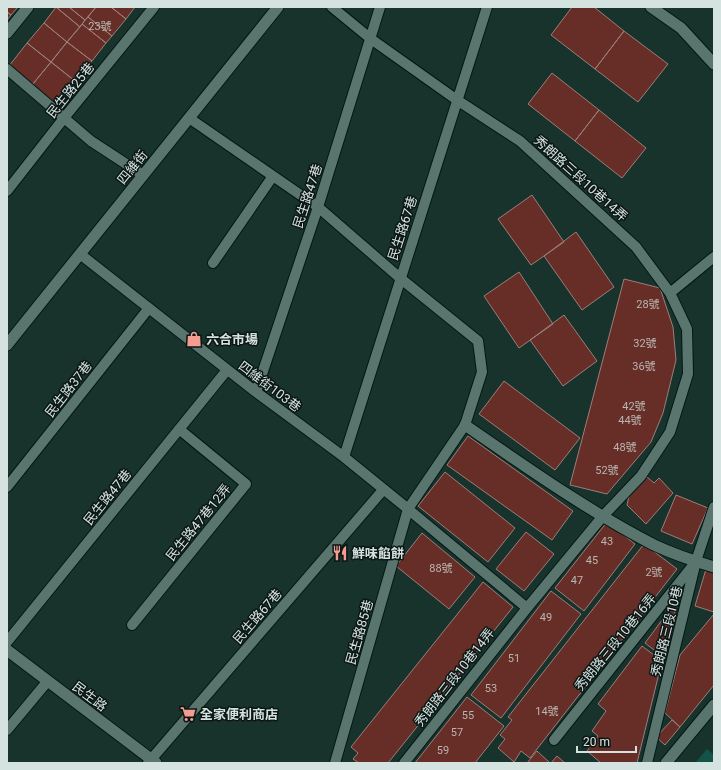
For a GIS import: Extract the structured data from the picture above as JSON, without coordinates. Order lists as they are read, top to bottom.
{
  "streets": {
    "street": ["四維街", "民生路"],
    "lane": [
      "民生路25巷",
      "秀朗路三段10巷14弄",
      "民生路47巷",
      "民生路67巷",
      "四維街103巷",
      "民生路37巷",
      "民生路47巷12弄",
      "秀朗路三段10巷",
      "民生路85巷",
      "秀朗路三段10巷16弄"
    ]
  },
  "crossings": [
    ["四維街", "四維街103巷"],
    ["四維街", "民生路85巷"],
    ["秀朗路三段10巷14弄", "民生路47巷"],
    ["秀朗路三段10巷14弄", "民生路67巷"],
    ["民生路47巷", "四維街103巷"],
    ["民生路47巷", "民生路47巷12弄"],
    ["民生路47巷", "民生路85巷"],
    ["民生路67巷", "四維街103巷"],
    ["民生路67巷", "民生路85巷"],
    ["民生路67巷", "民生路"],
    ["四維街103巷", "民生路37巷"],
    ["四維街103巷", "民生路85巷"],
    ["秀朗路三段10巷", "秀朗路三段10巷16弄"]
  ],
  "places": {
    "shop": ["六合市場"],
    "restaurant": ["鮮味餡餅"],
    "supermarket": ["全家便利商店"]
  },
  "house_numbers": [
    "23號",
    "28號",
    "32號",
    "36號",
    "42號",
    "44號",
    "48號",
    "52號",
    "43",
    "45",
    "88號",
    "2號",
    "47",
    "49",
    "51",
    "53",
    "14號",
    "55",
    "57",
    "59"
  ],
  "scale_bar": "20 m"
}
